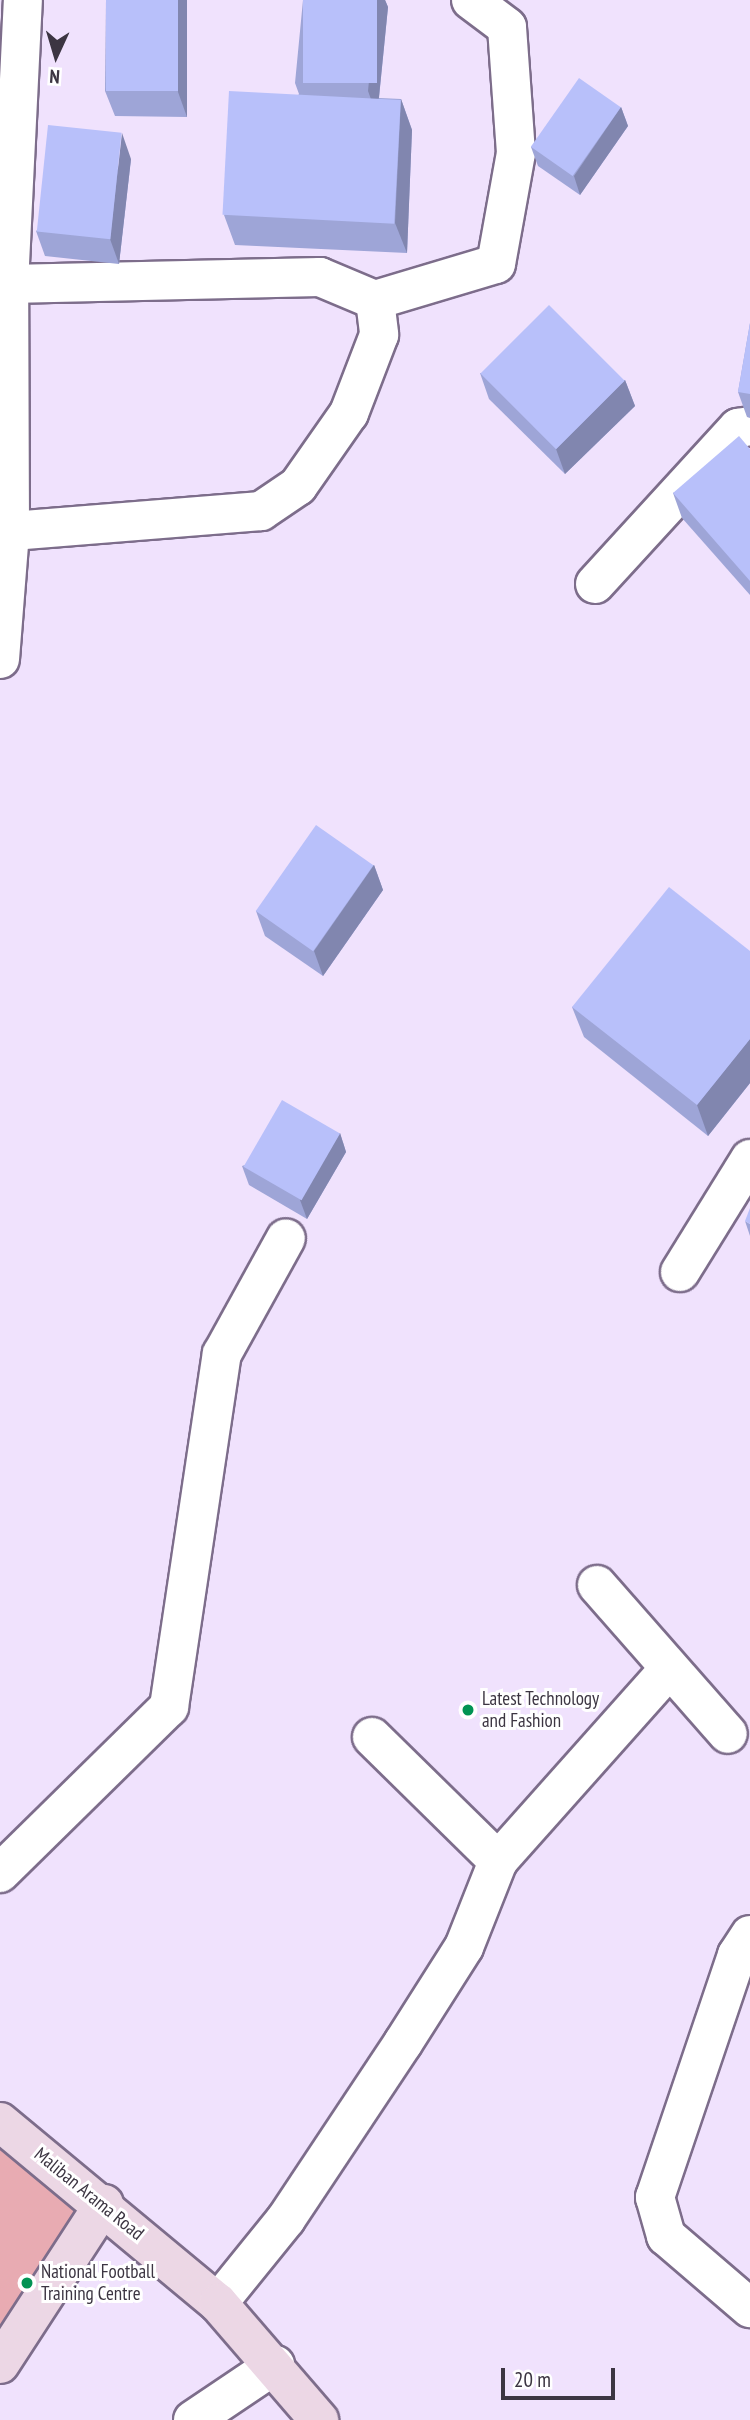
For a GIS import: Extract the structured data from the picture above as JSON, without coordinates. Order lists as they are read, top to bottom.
{
  "streets": {
    "street": ["Maliban Arama Road"]
  },
  "places": ["Latest Technology and Fashion", "National Football Training Centre"],
  "scale_bar": "20 m",
  "north": "bottom"
}
